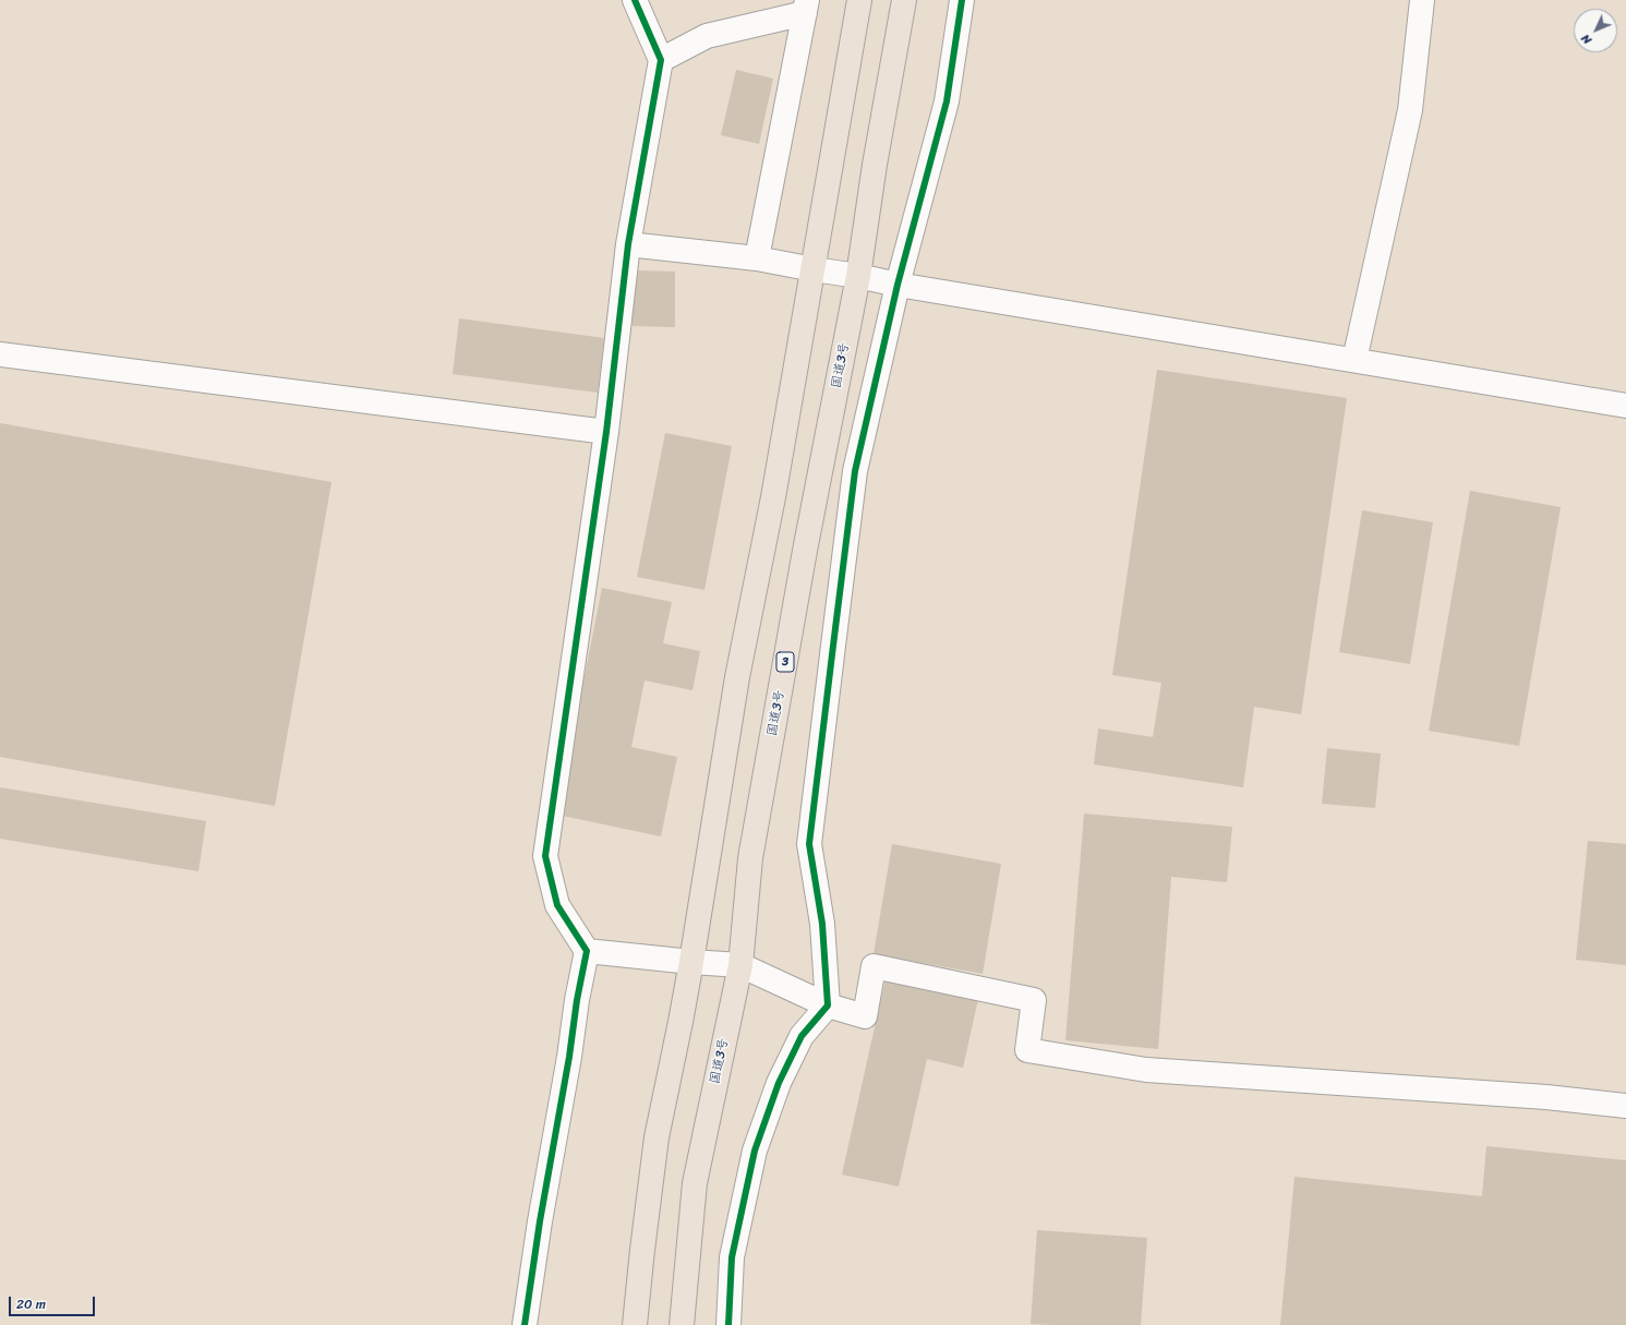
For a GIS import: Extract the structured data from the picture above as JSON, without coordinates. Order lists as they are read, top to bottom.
{
  "streets": {
    "highway": ["国道3号", "3"]
  },
  "scale_bar": "20 m",
  "north": "bottom left"
}
